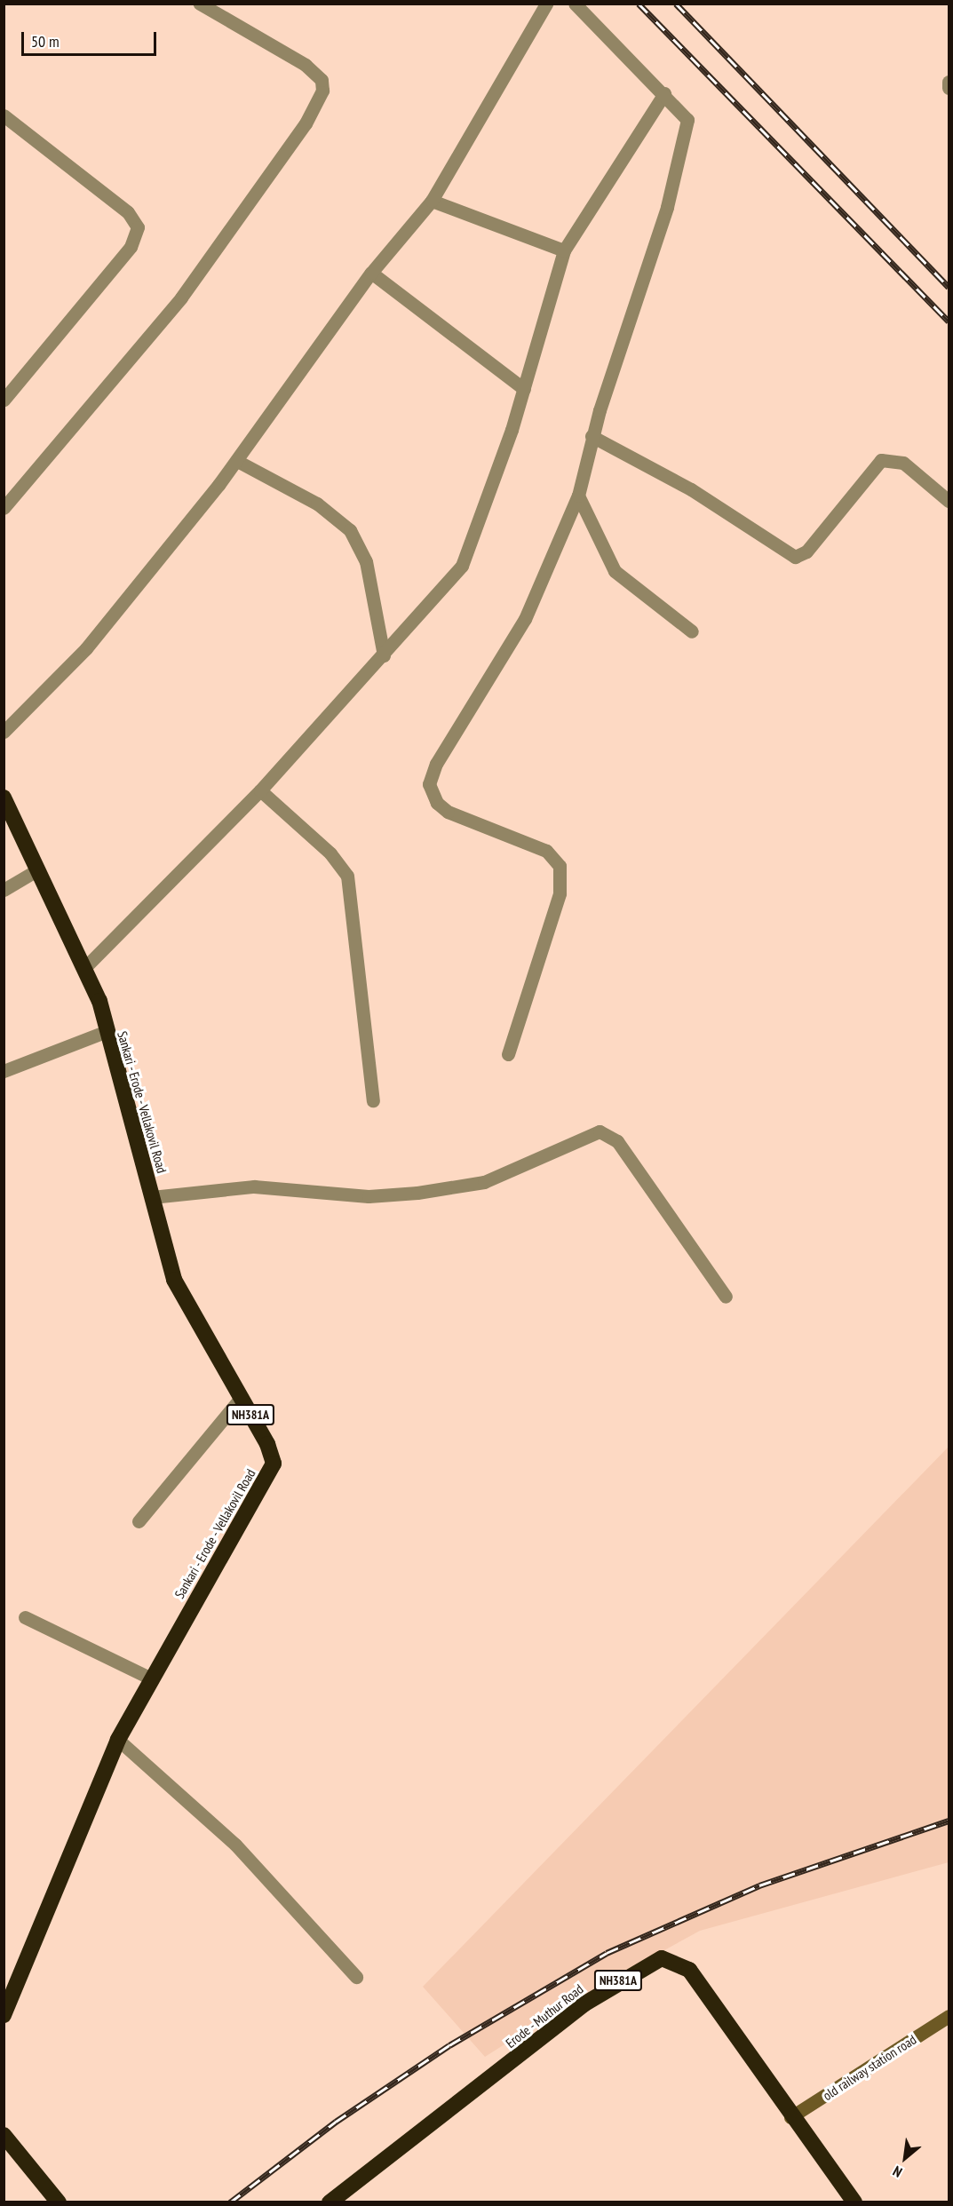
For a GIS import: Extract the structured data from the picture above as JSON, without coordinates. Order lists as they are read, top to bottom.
{
  "streets": {
    "highway": ["Sankari - Erode - Vellakovil Road", "NH381A", "Erode - Muthur Road"],
    "street": ["old railway station road"]
  },
  "crossings": [
    ["Erode - Muthur Road", "old railway station road"]
  ],
  "scale_bar": "50 m",
  "north": "bottom left"
}
